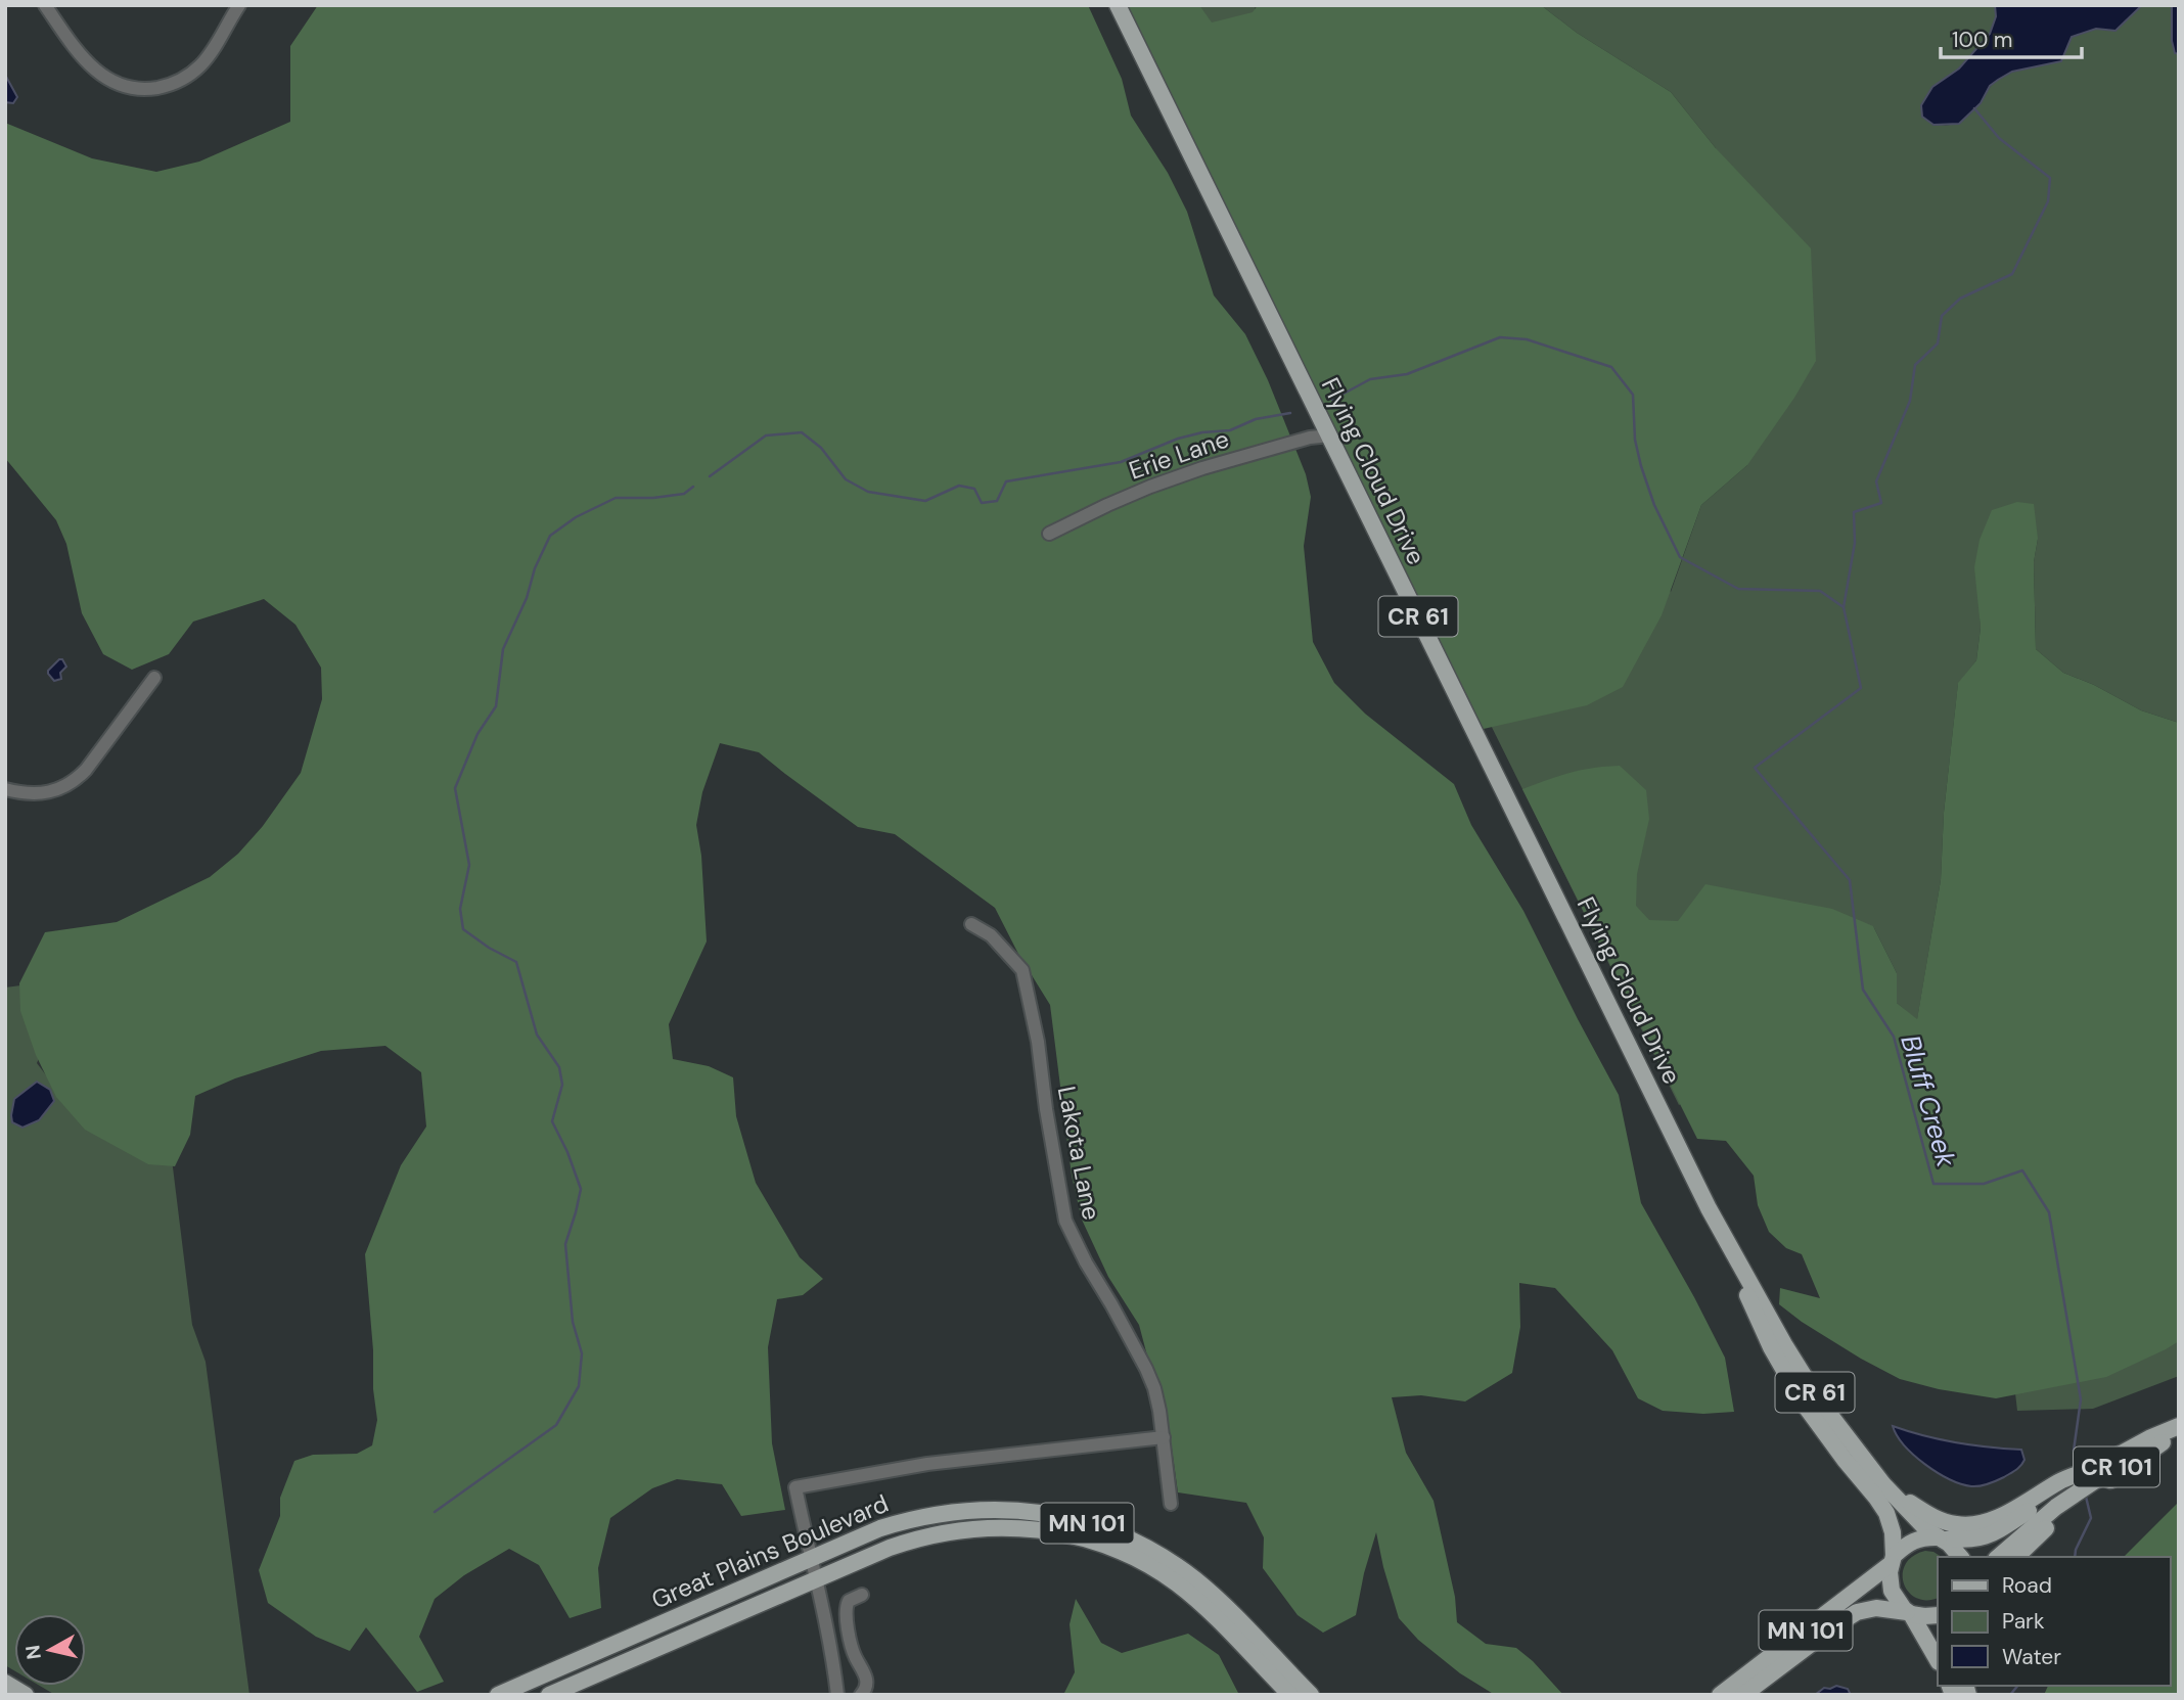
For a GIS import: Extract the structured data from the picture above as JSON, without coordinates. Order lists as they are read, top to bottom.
{
  "streets": {
    "main road": [
      "Flying Cloud Drive",
      "CR 61",
      "CR 101",
      "MN 101",
      "Great Plains Boulevard"
    ],
    "street": ["Erie Lane", "Lakota Lane"]
  },
  "crossings": [
    ["Erie Lane", "Flying Cloud Drive"],
    ["Flying Cloud Drive", "CR 101"],
    ["Flying Cloud Drive", "MN 101"],
    ["CR 101", "MN 101"]
  ],
  "water": ["Bluff Creek"],
  "legend": ["Road", "Park", "Water"],
  "scale_bar": "100 m",
  "north": "left"
}
